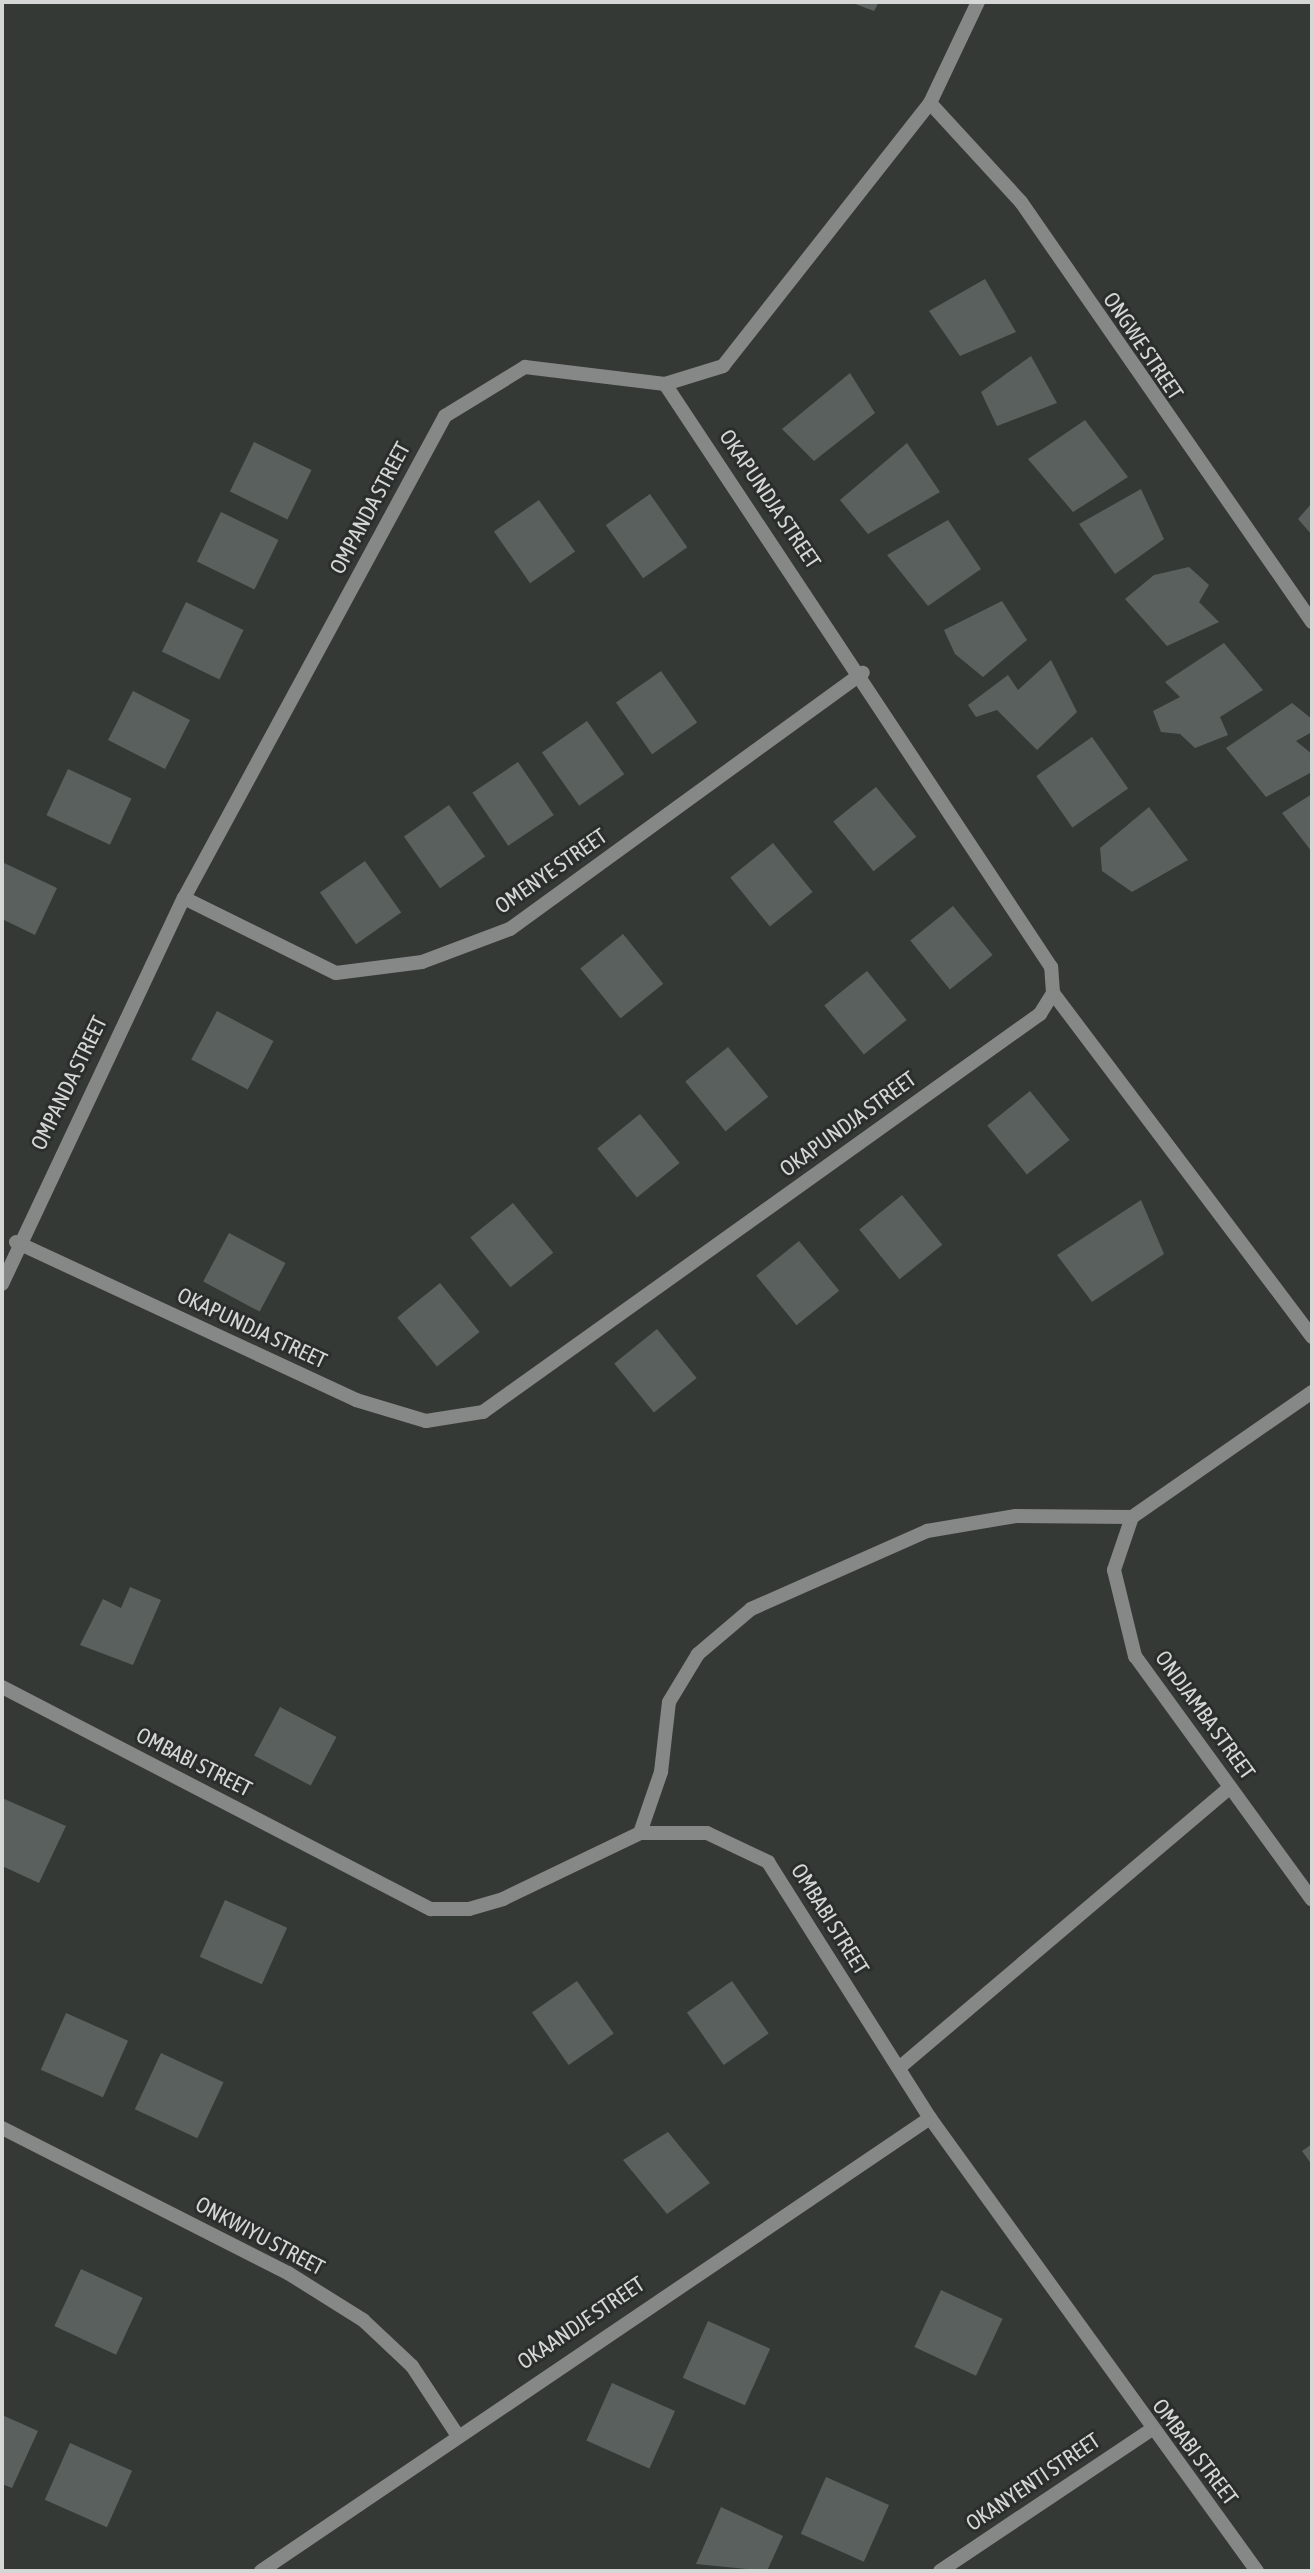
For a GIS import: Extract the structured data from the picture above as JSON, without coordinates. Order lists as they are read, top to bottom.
{
  "streets": {
    "street": [
      "ONGWE STREET",
      "OKAPUNDJA STREET",
      "OMPANDA STREET",
      "OMENYE STREET",
      "ONDJAMBA STREET",
      "OMBABI STREET",
      "ONKWIYU STREET",
      "OKAANDJE STREET",
      "OKANYENTI STREET"
    ]
  },
  "crossings": [
    ["ONGWE STREET", "OMPANDA STREET"],
    ["OKAPUNDJA STREET", "OMPANDA STREET"],
    ["OKAPUNDJA STREET", "OMENYE STREET"],
    ["OMPANDA STREET", "OMENYE STREET"],
    ["OMBABI STREET", "OKAANDJE STREET"],
    ["OMBABI STREET", "OKANYENTI STREET"],
    ["ONKWIYU STREET", "OKAANDJE STREET"]
  ]
}
